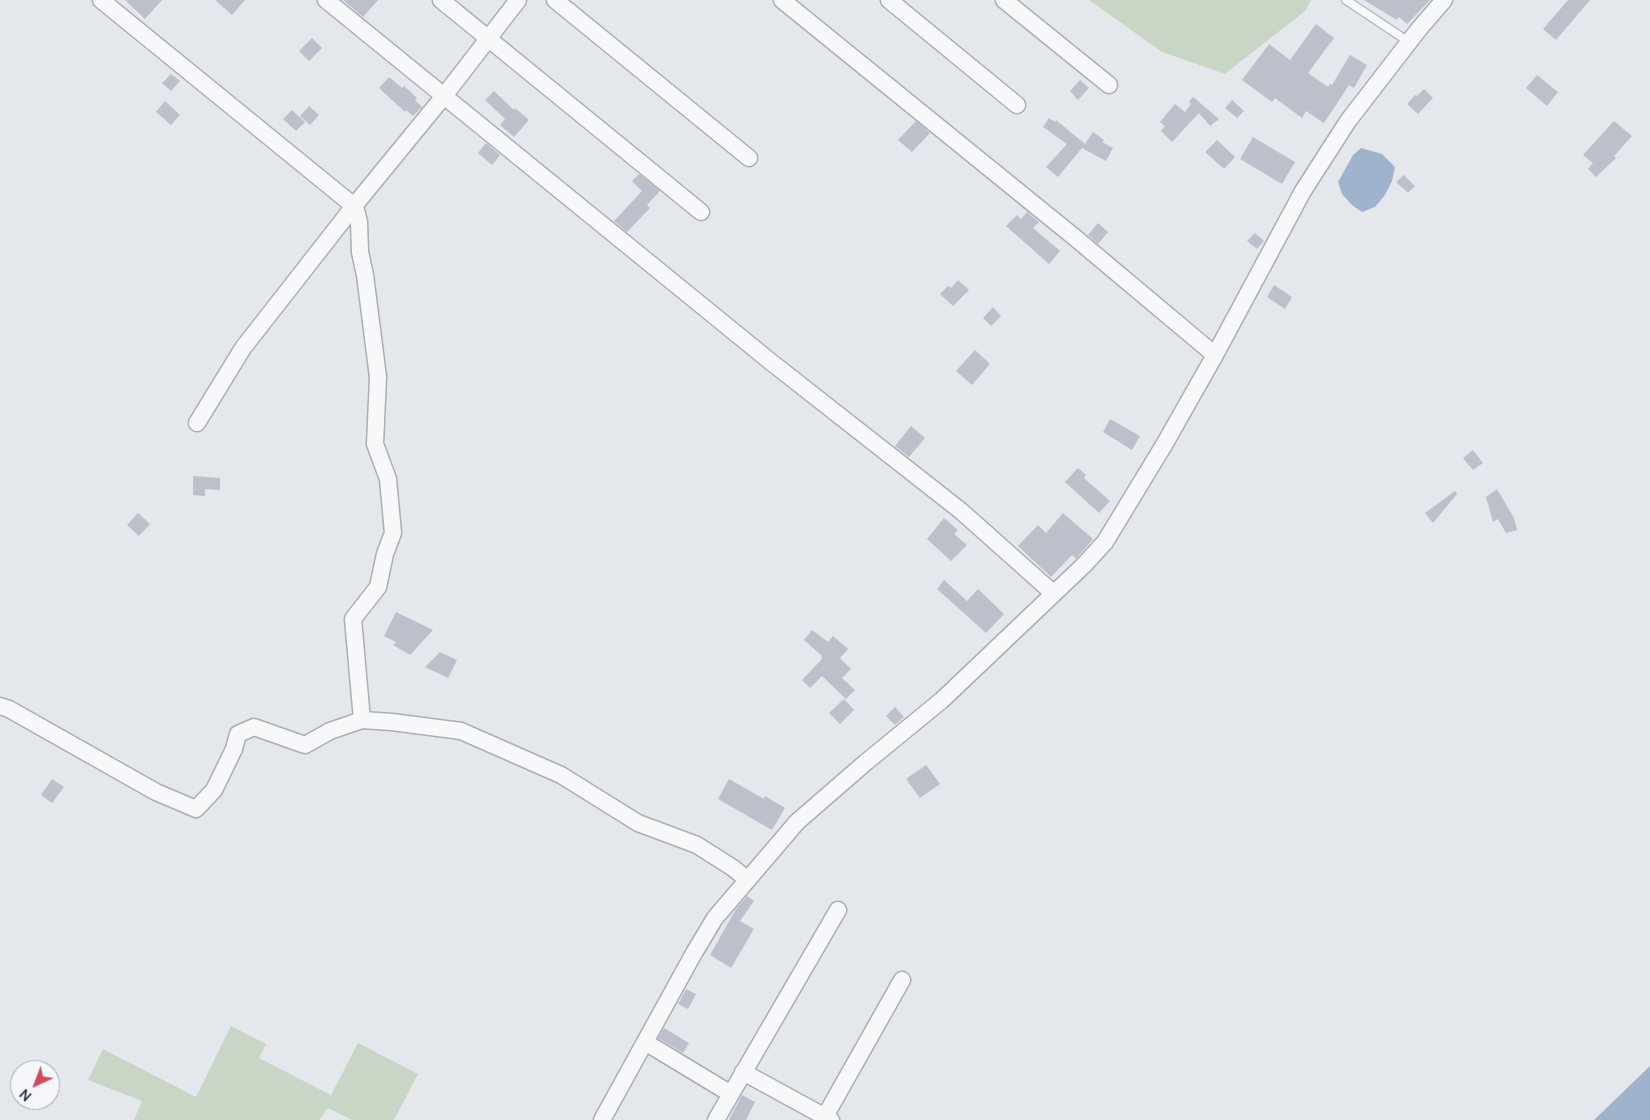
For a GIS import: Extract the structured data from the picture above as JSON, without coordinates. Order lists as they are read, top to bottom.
{
  "north": "bottom left"
}
